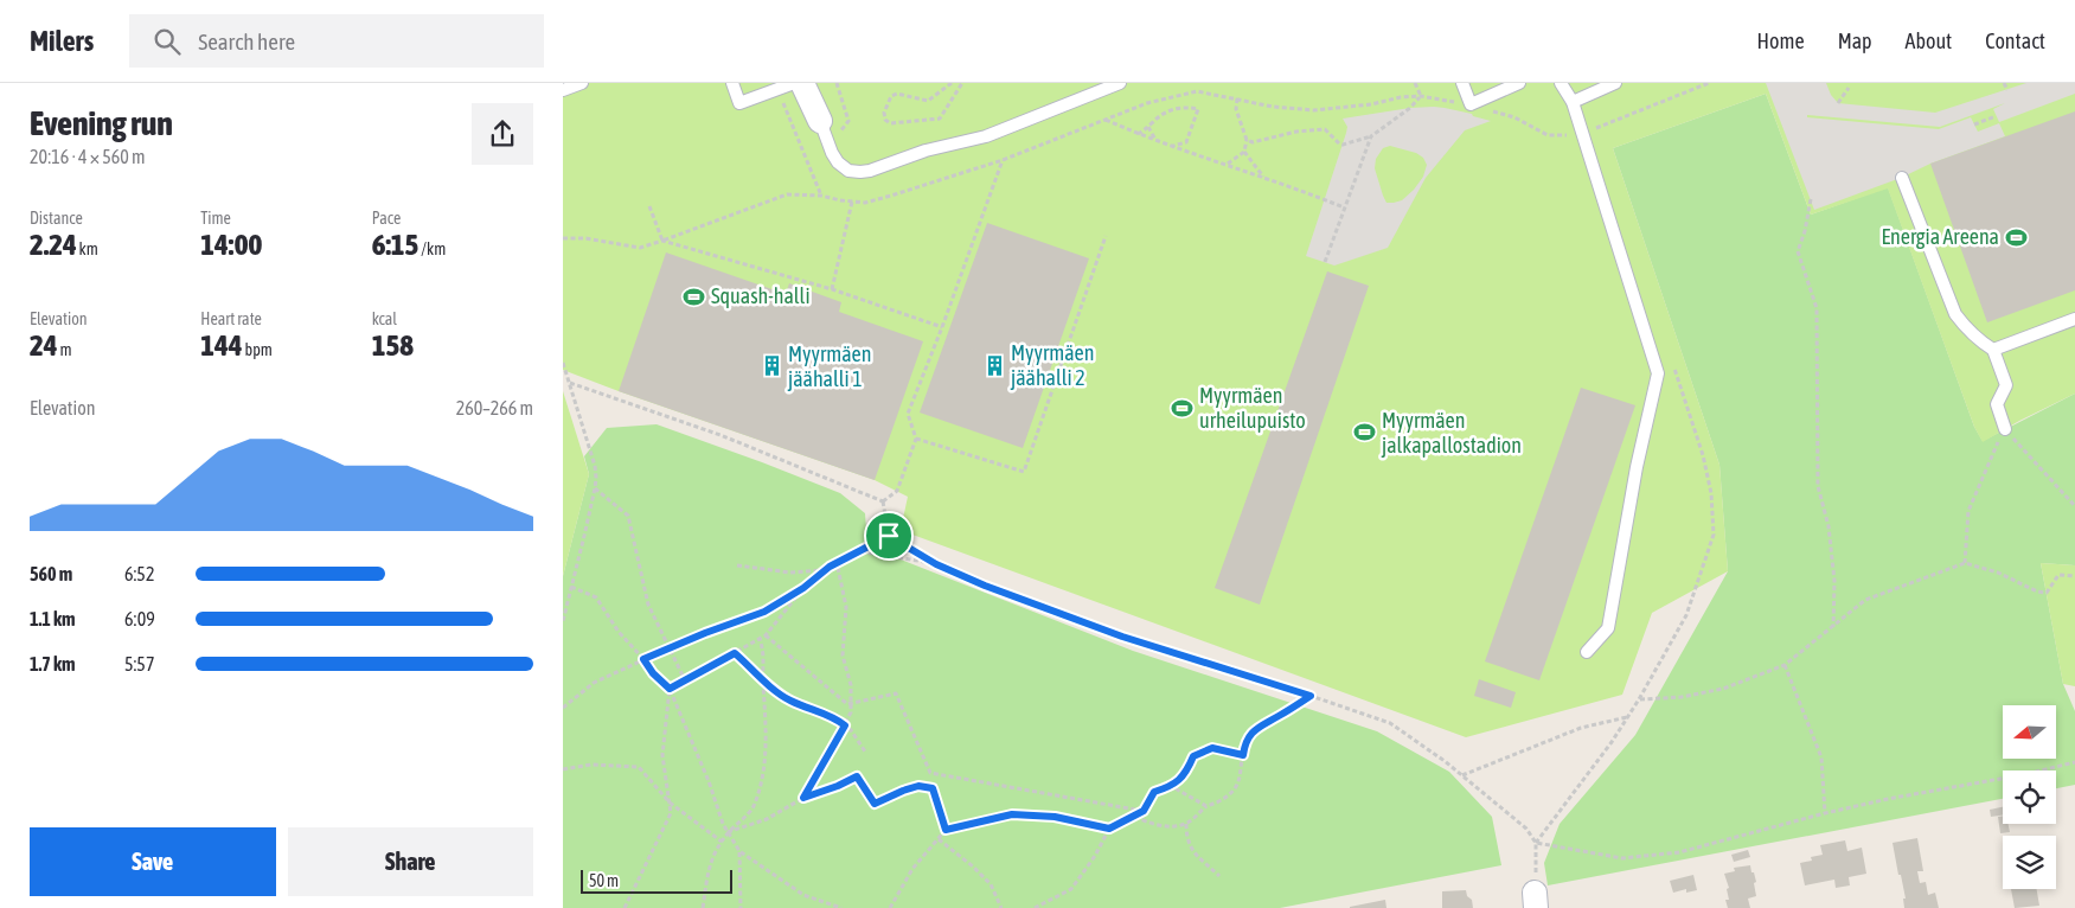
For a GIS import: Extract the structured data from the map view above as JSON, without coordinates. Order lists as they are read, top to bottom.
{
  "places": {
    "sports": [
      "Energia Areena",
      "Squash-halli",
      "Myyrmäen urheilupuisto",
      "Myyrmäen jalkapallostadion"
    ],
    "building": ["Myyrmäen jäähalli 2", "Myyrmäen jäähalli 1"]
  },
  "scale_bar": "50 m",
  "north": "left",
  "page": {
    "header": "Milers",
    "search": "Search here",
    "nav": [
      "Home",
      "Map",
      "About",
      "Contact"
    ],
    "heading": ["Evening run", "20:16 · 4 × 560 m"],
    "stats": [
      ["Distance", "2.24 km"],
      ["Time", "14:00"],
      ["Pace", "6:15 /km"],
      ["Elevation", "24 m"],
      ["Heart rate", "144 bpm"],
      ["kcal", "158"]
    ],
    "chart": ["Elevation", "260–266 m"],
    "list": [
      {
        "name": "560 m",
        "note": "6:52"
      },
      {
        "name": "1.1 km",
        "note": "6:09"
      },
      {
        "name": "1.7 km",
        "note": "5:57"
      }
    ],
    "buttons": ["Save", "Share"],
    "scale": "50 m"
  }
}
